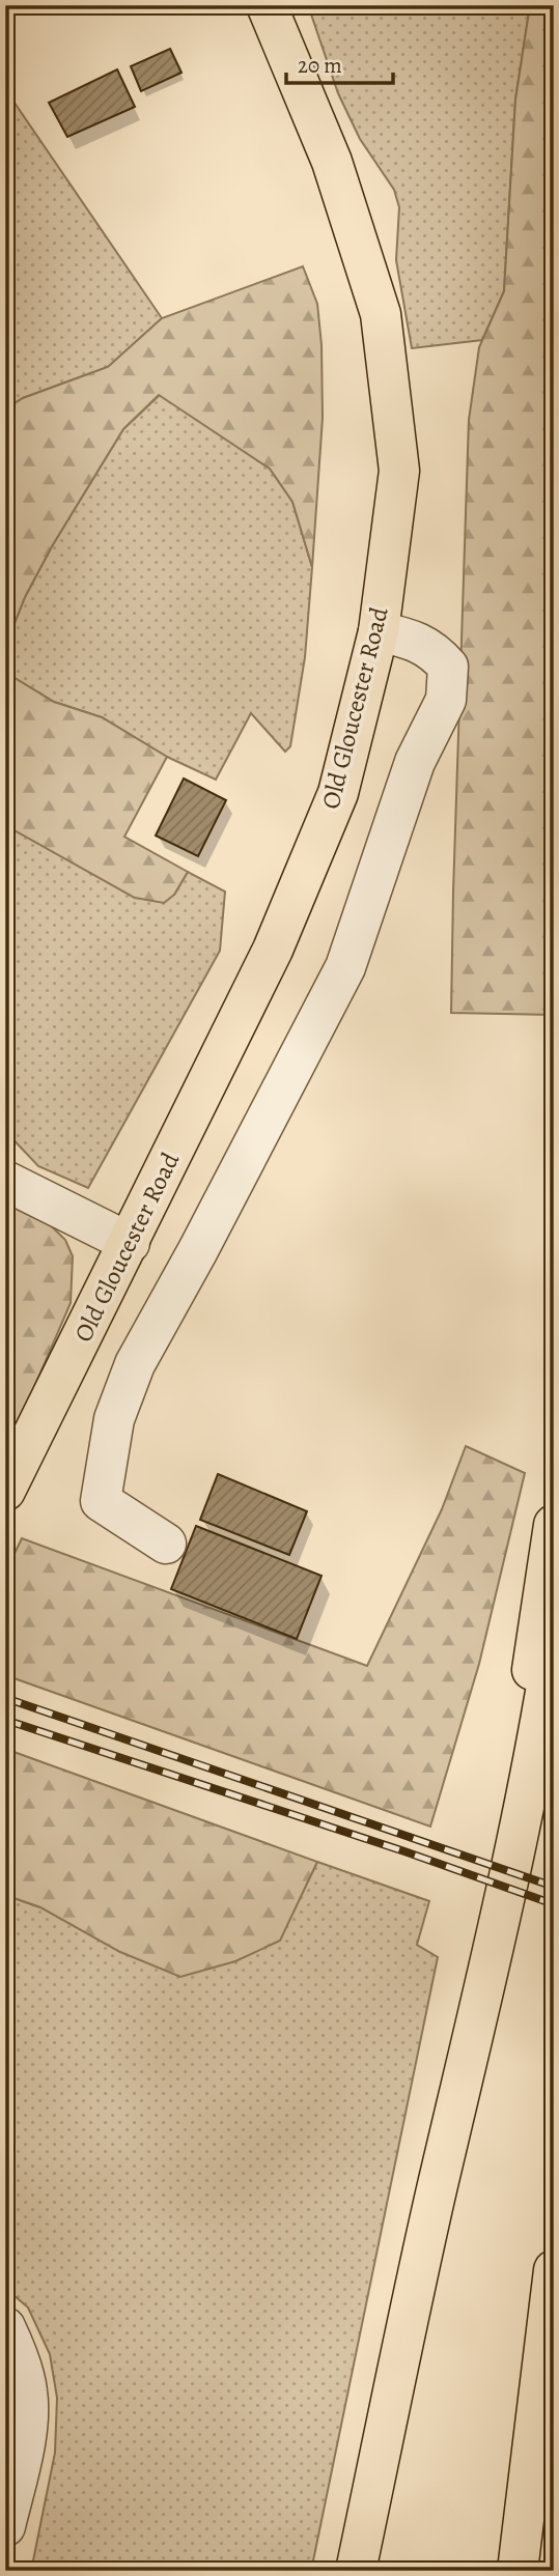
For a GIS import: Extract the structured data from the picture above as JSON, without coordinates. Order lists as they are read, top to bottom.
{
  "streets": {
    "main road": ["Old Gloucester Road"]
  },
  "scale_bar": "20 m"
}
